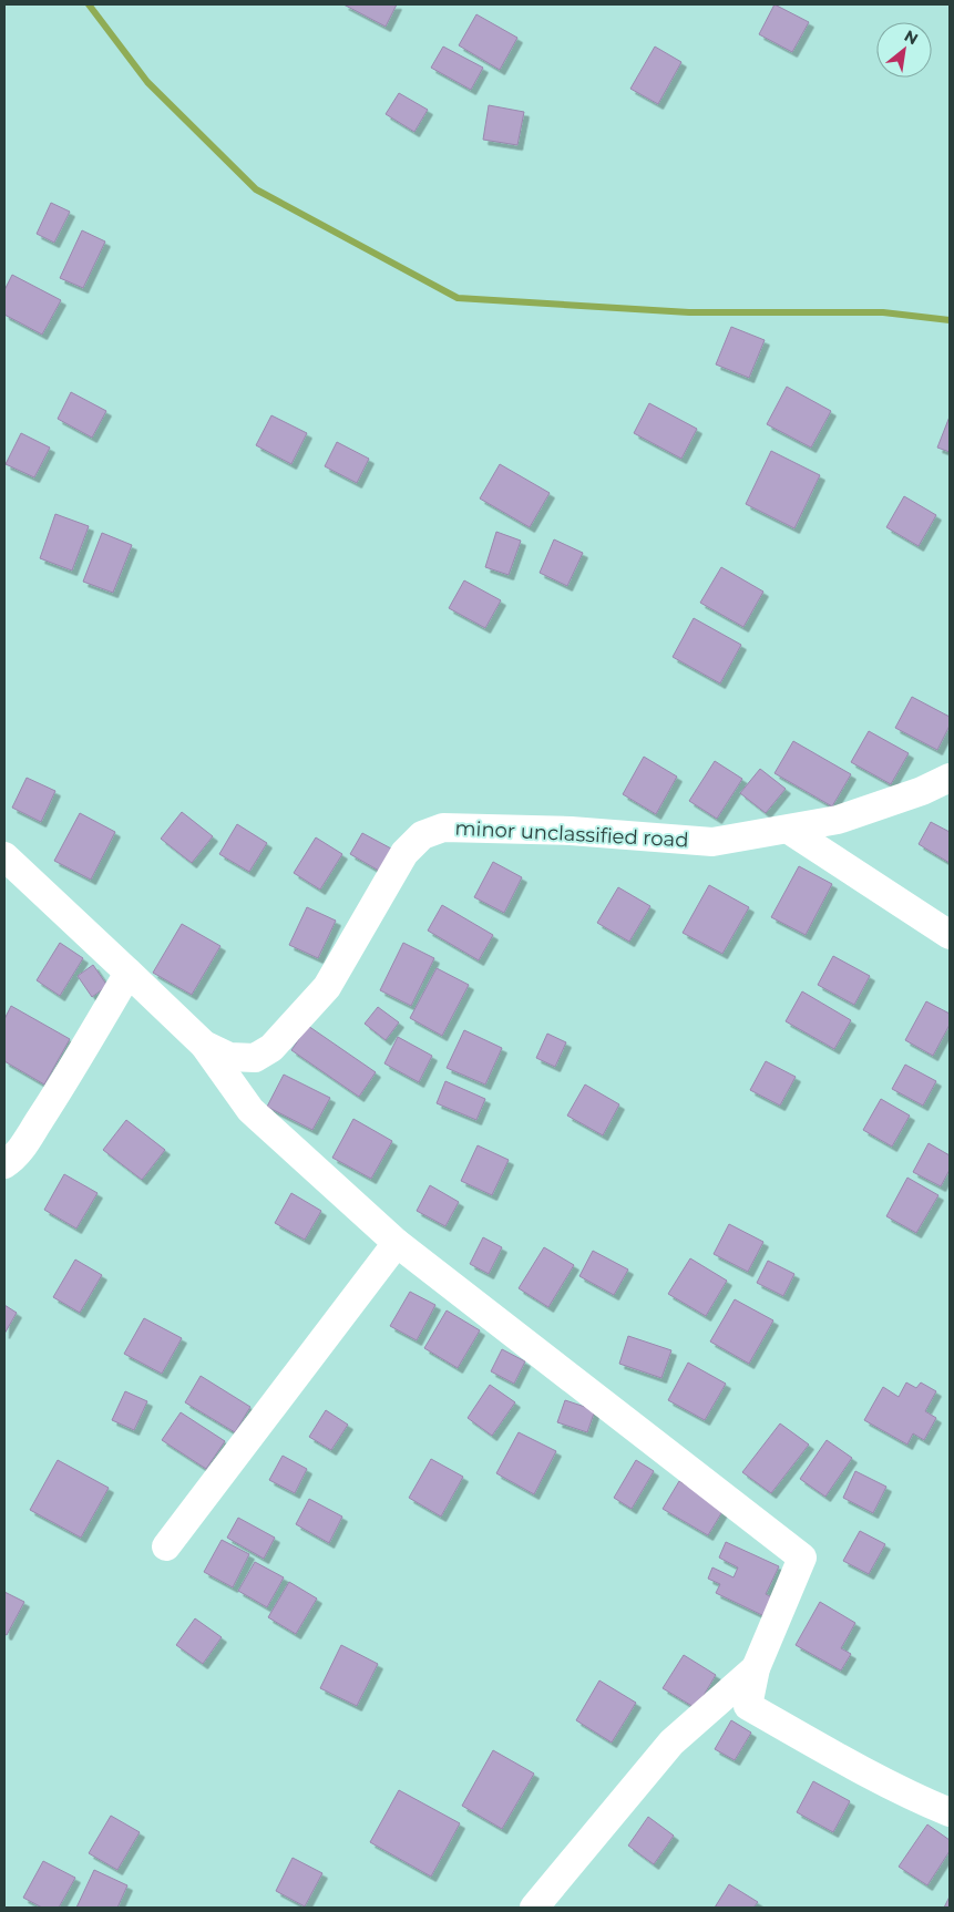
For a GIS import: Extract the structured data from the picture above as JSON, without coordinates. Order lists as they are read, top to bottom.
{
  "streets": {
    "street": ["minor unclassified road"]
  },
  "north": "top right"
}
